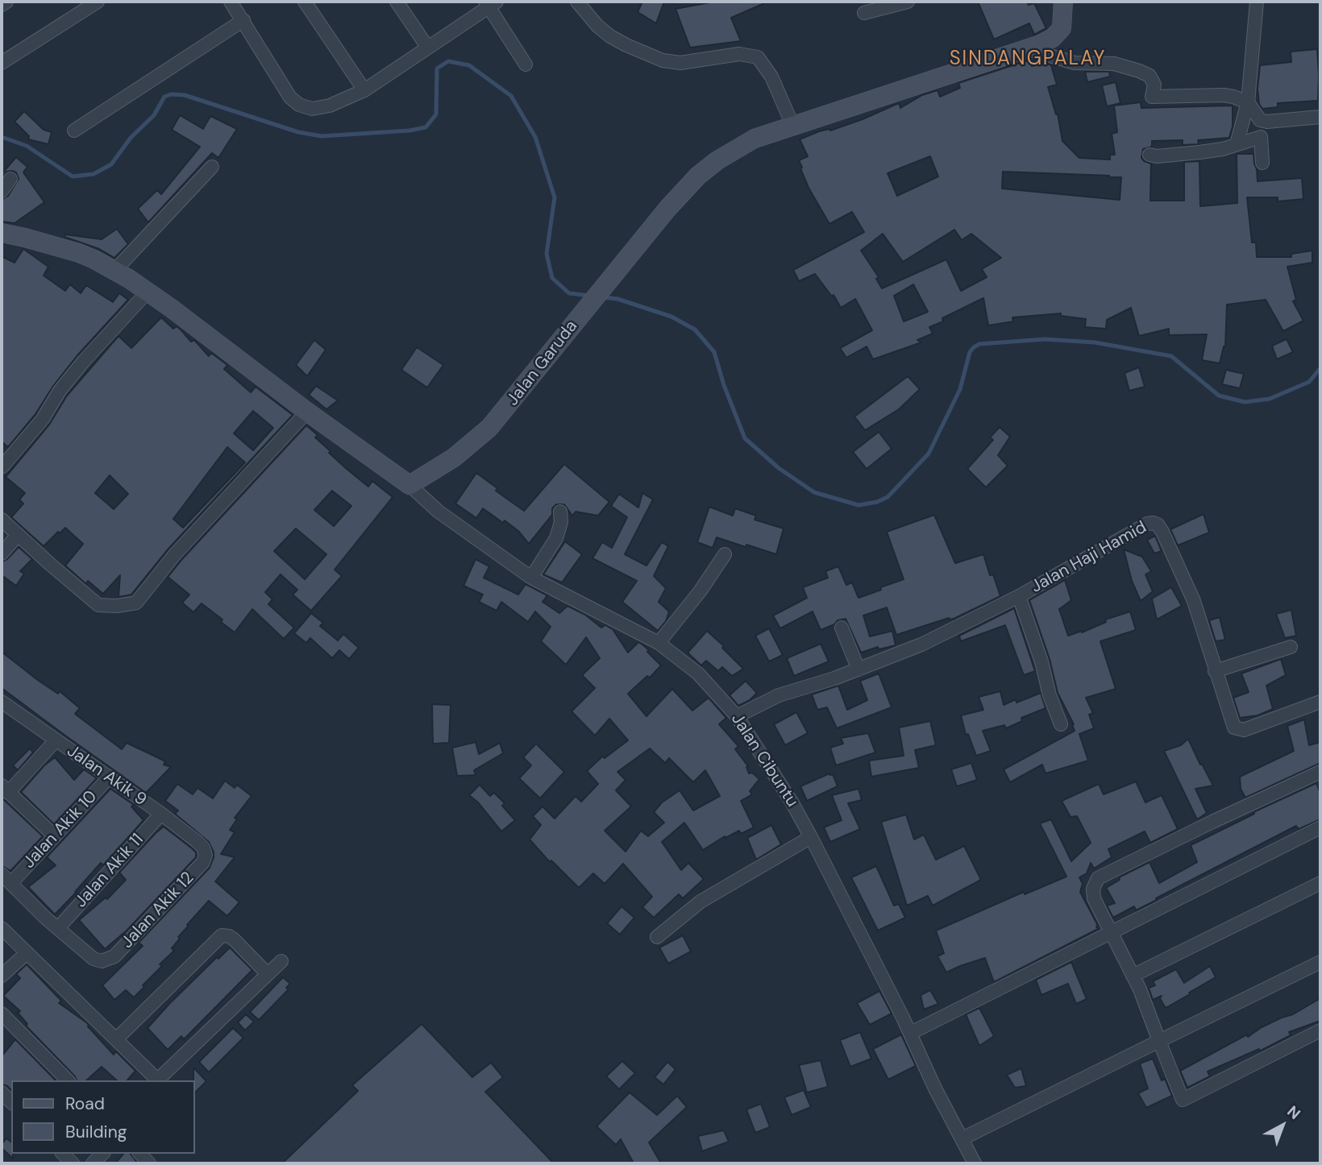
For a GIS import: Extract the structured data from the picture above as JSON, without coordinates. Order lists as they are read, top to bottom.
{
  "streets": {
    "street": [
      "Jalan Garuda",
      "Jalan Haji Hamid",
      "Jalan Cibuntu",
      "Jalan Akik 9",
      "Jalan Akik 10",
      "Jalan Akik 11",
      "Jalan Akik 12"
    ]
  },
  "crossings": [
    ["Jalan Garuda", "Jalan Cibuntu"],
    ["Jalan Haji Hamid", "Jalan Cibuntu"],
    ["Jalan Akik 9", "Jalan Akik 10"],
    ["Jalan Akik 9", "Jalan Akik 11"],
    ["Jalan Akik 9", "Jalan Akik 12"],
    ["Jalan Akik 11", "Jalan Akik 12"]
  ],
  "districts": ["SINDANGPALAY"],
  "legend": ["Road", "Building"],
  "north": "top right"
}
